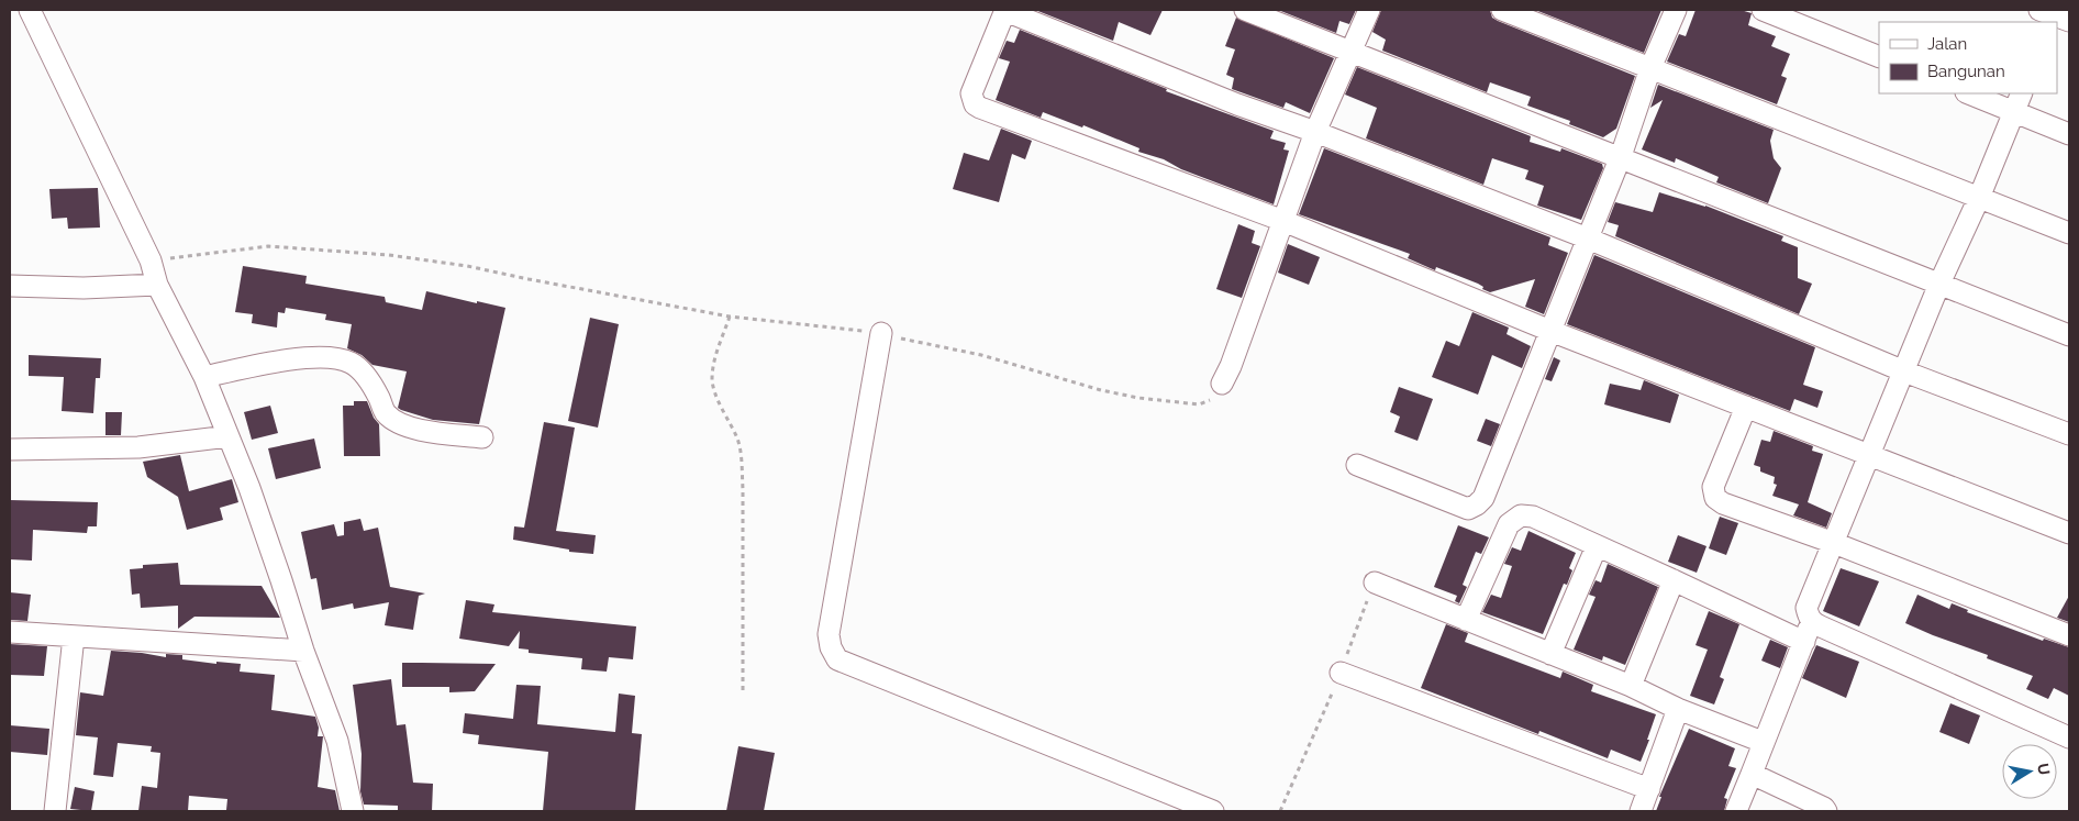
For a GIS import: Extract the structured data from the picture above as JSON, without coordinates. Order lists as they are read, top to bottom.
{
  "legend": ["Jalan", "Bangunan"],
  "north": "right"
}
